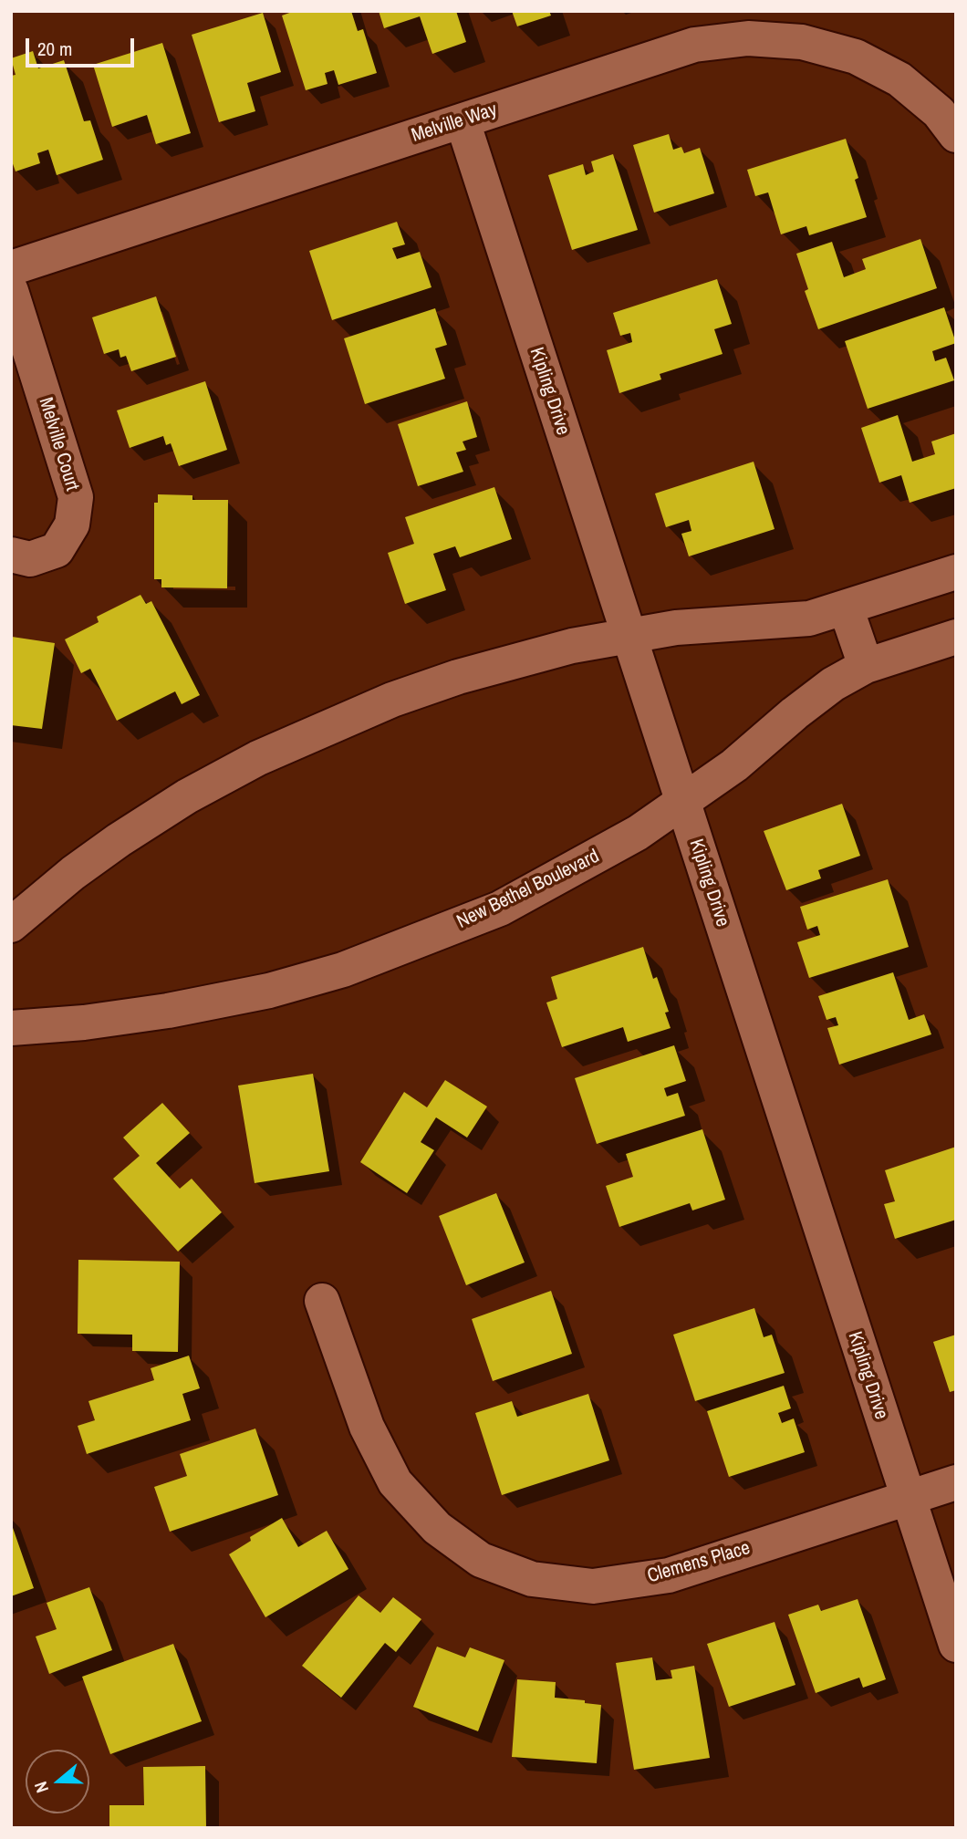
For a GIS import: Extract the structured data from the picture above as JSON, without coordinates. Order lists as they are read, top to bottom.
{
  "streets": {
    "street": [
      "Melville Way",
      "Kipling Drive",
      "Melville Court",
      "New Bethel Boulevard",
      "Clemens Place"
    ]
  },
  "crossings": [
    ["Melville Way", "Kipling Drive"],
    ["Kipling Drive", "New Bethel Boulevard"],
    ["Kipling Drive", "Clemens Place"]
  ],
  "scale_bar": "20 m",
  "north": "left"
}
